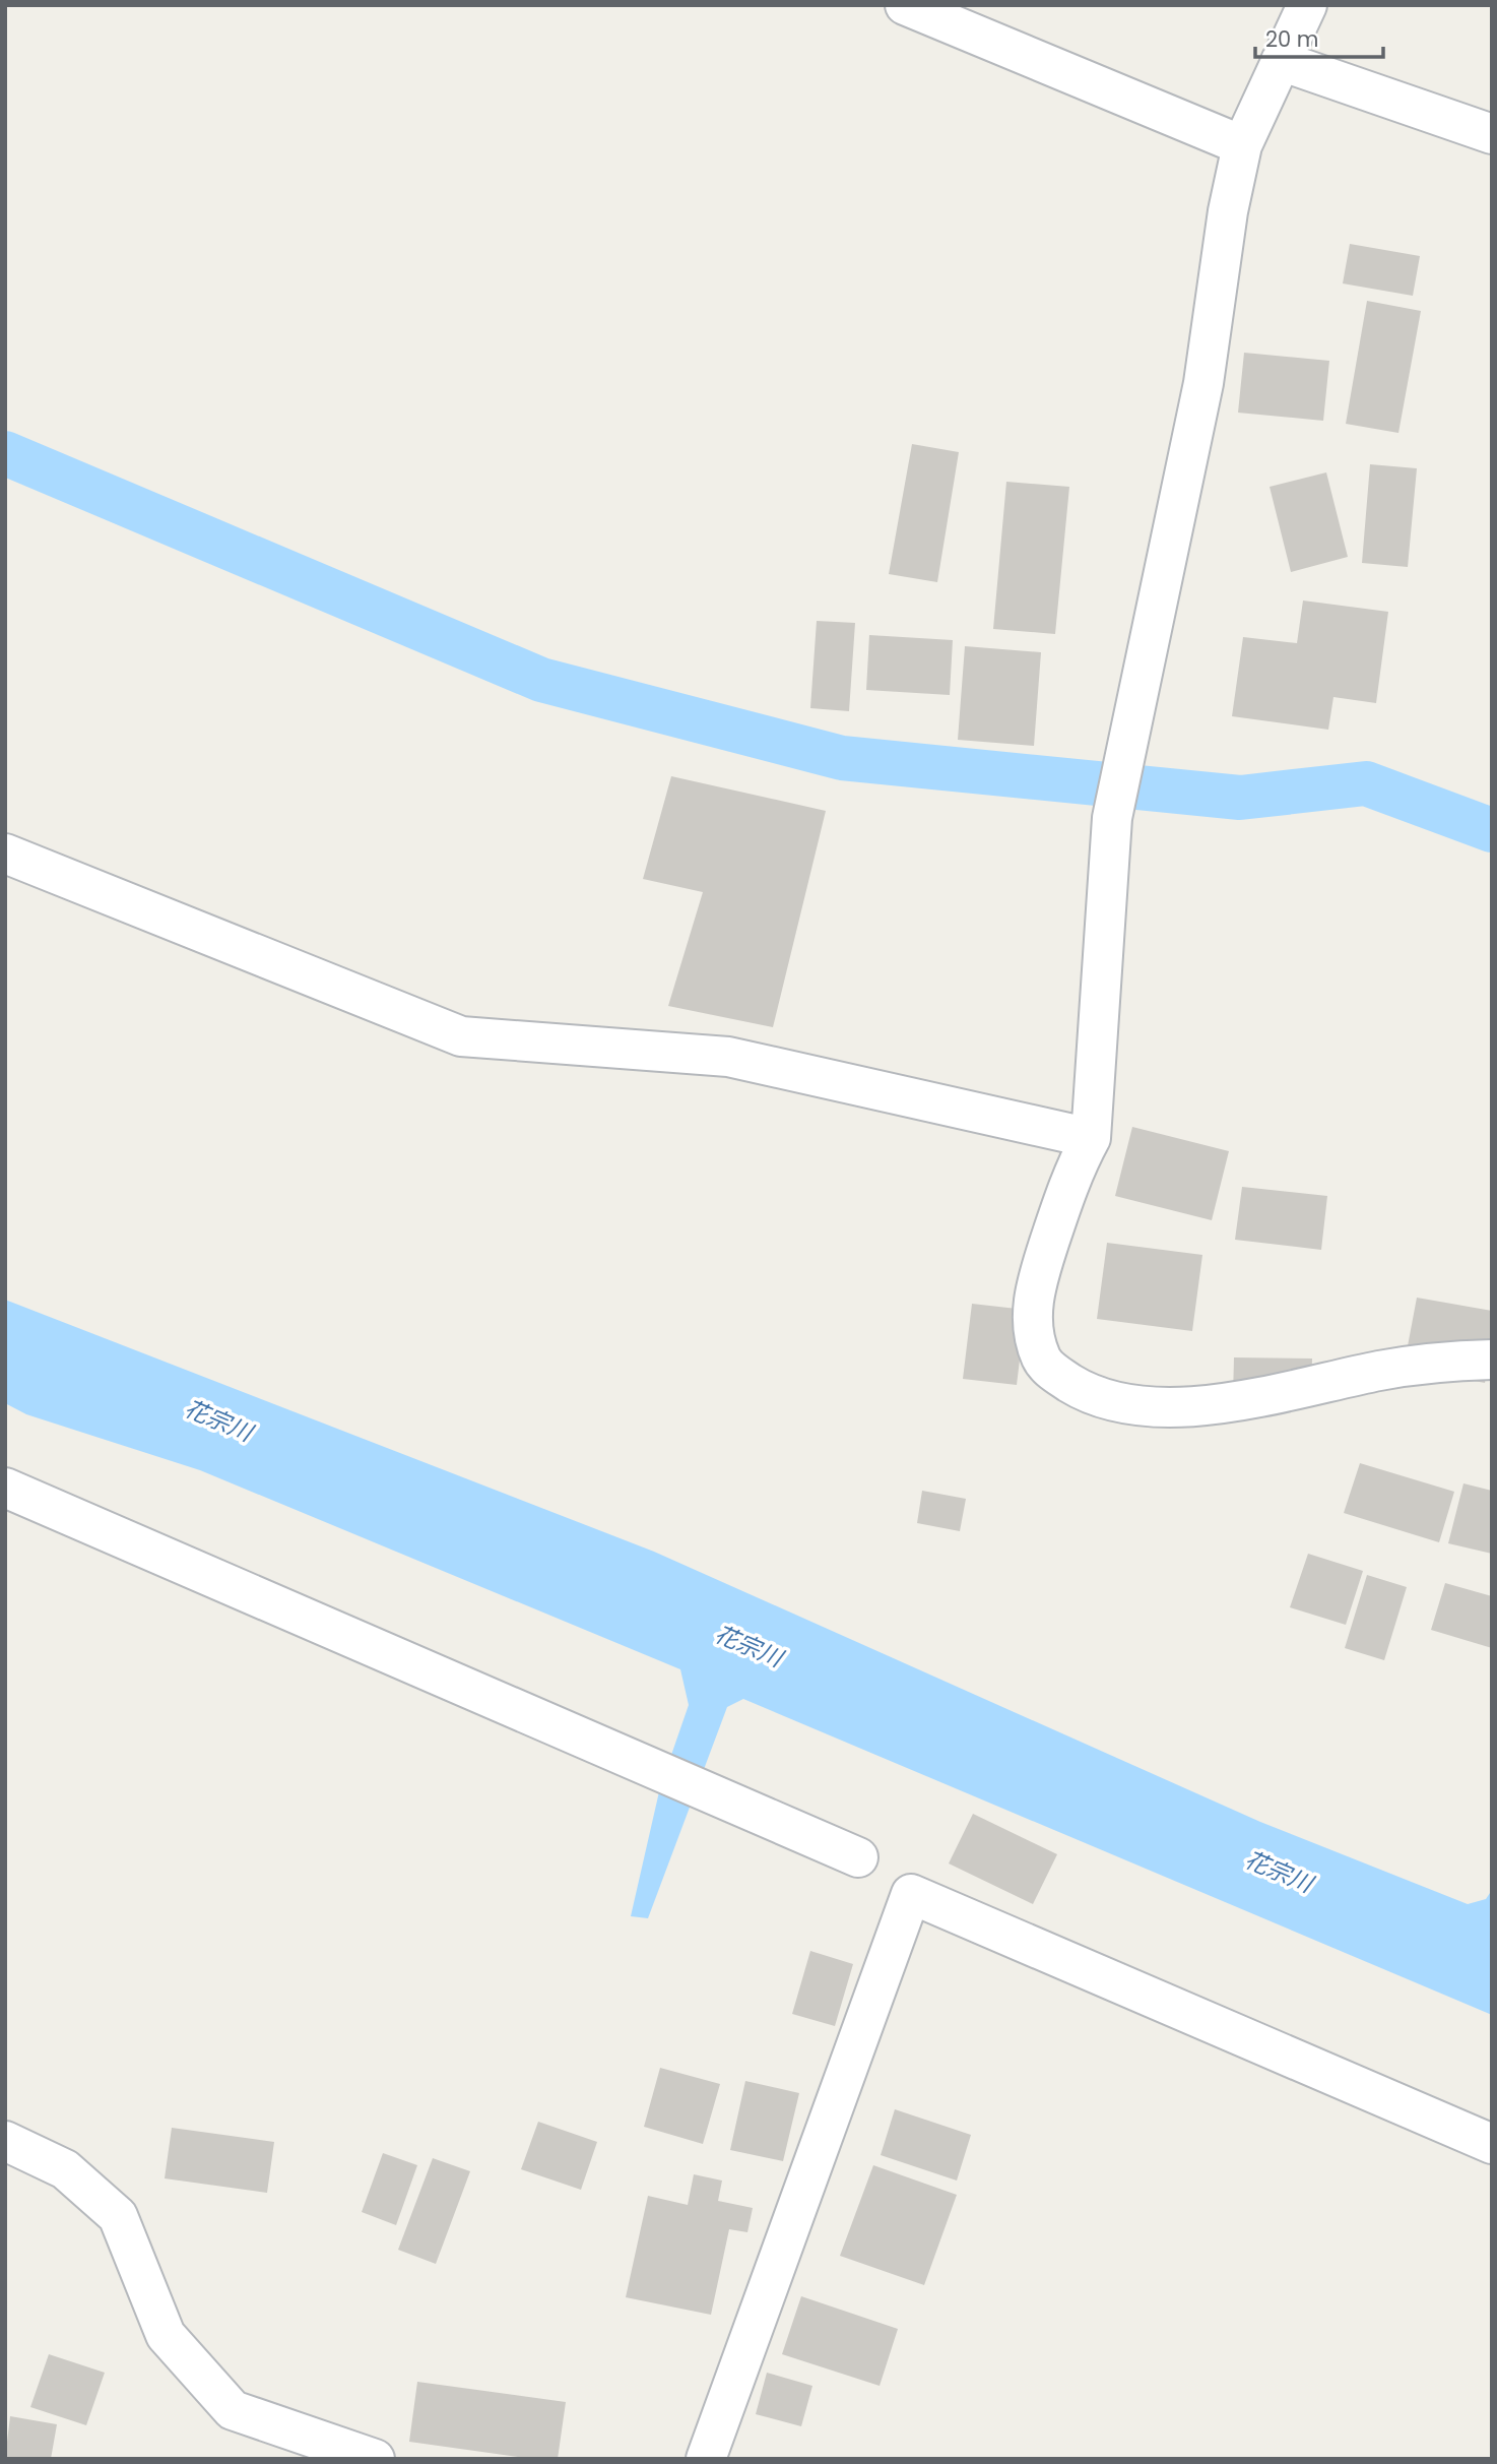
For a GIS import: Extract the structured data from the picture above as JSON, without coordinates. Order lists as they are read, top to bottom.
{
  "water": ["花宗川"],
  "scale_bar": "20 m"
}
